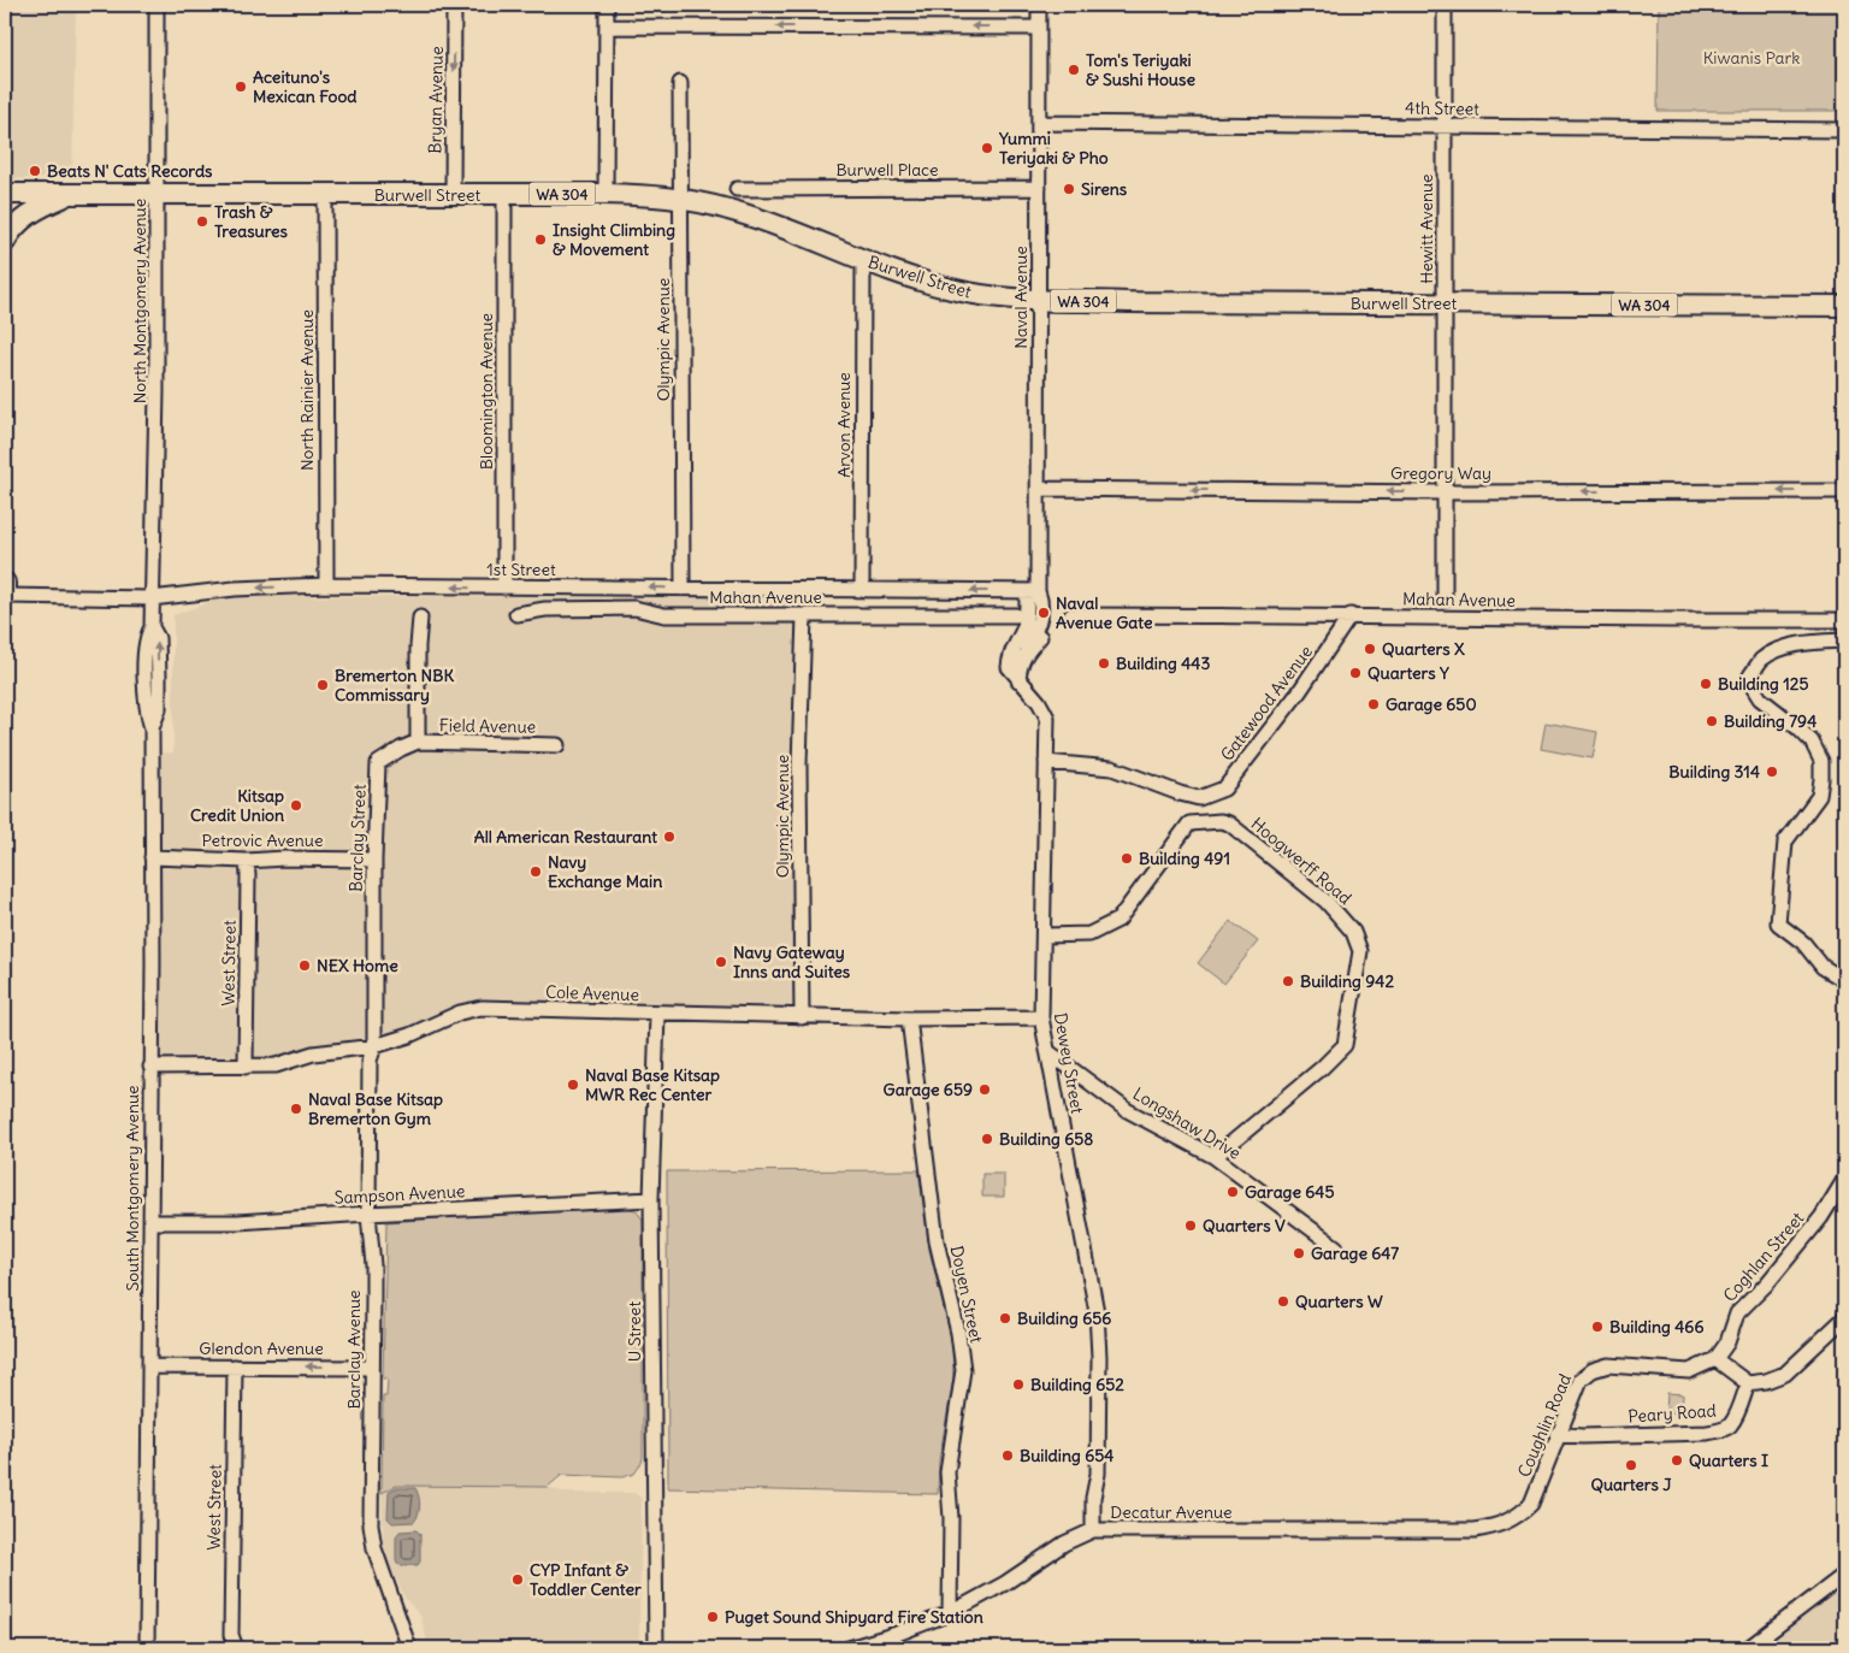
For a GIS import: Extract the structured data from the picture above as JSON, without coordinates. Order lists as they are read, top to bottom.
{
  "streets": {
    "highway": ["WA 304", "Burwell Street"],
    "street": [
      "Bryan Avenue",
      "4th Street",
      "Burwell Place",
      "Hewitt Avenue",
      "Naval Avenue",
      "North Montgomery Avenue",
      "Olympic Avenue",
      "North Rainier Avenue",
      "Bloomington Avenue",
      "Arvon Avenue",
      "Gregory Way",
      "1st Street",
      "Mahan Avenue",
      "Gatewood Avenue",
      "Field Avenue",
      "Barclay Street",
      "Petrovic Avenue",
      "Hoogwerff Road",
      "West Street",
      "Cole Avenue",
      "Dewey Street",
      "Longshaw Drive",
      "South Montgomery Avenue",
      "Sampson Avenue",
      "Coghlan Street",
      "Doyen Street",
      "U Street",
      "Glendon Avenue",
      "Barclay Avenue",
      "Peary Road",
      "Coughlin Road",
      "Decatur Avenue"
    ]
  },
  "crossings": [
    ["Bryan Avenue", "Burwell Street"],
    ["4th Street", "Hewitt Avenue"],
    ["4th Street", "Naval Avenue"],
    ["Burwell Place", "Naval Avenue"],
    ["WA 304", "Burwell Street"],
    ["Burwell Street", "Hewitt Avenue"],
    ["Burwell Street", "Naval Avenue"],
    ["Burwell Street", "North Montgomery Avenue"],
    ["Burwell Street", "Olympic Avenue"],
    ["Burwell Street", "North Rainier Avenue"],
    ["Burwell Street", "Bloomington Avenue"],
    ["Burwell Street", "Arvon Avenue"],
    ["Hewitt Avenue", "Gregory Way"],
    ["Naval Avenue", "Gregory Way"],
    ["Naval Avenue", "1st Street"],
    ["Naval Avenue", "Dewey Street"],
    ["North Montgomery Avenue", "1st Street"],
    ["North Montgomery Avenue", "South Montgomery Avenue"],
    ["Olympic Avenue", "1st Street"],
    ["Olympic Avenue", "Mahan Avenue"],
    ["Olympic Avenue", "Cole Avenue"],
    ["North Rainier Avenue", "1st Street"],
    ["Bloomington Avenue", "1st Street"],
    ["Arvon Avenue", "1st Street"],
    ["1st Street", "Dewey Street"],
    ["1st Street", "South Montgomery Avenue"],
    ["Mahan Avenue", "Gatewood Avenue"],
    ["Gatewood Avenue", "Dewey Street"],
    ["Field Avenue", "Barclay Street"],
    ["Barclay Street", "Petrovic Avenue"],
    ["Barclay Street", "Cole Avenue"],
    ["Barclay Street", "Barclay Avenue"],
    ["Petrovic Avenue", "West Street"],
    ["Petrovic Avenue", "South Montgomery Avenue"],
    ["Hoogwerff Road", "Dewey Street"],
    ["Hoogwerff Road", "Longshaw Drive"],
    ["West Street", "Cole Avenue"],
    ["West Street", "Glendon Avenue"],
    ["Cole Avenue", "Dewey Street"],
    ["Cole Avenue", "South Montgomery Avenue"],
    ["Cole Avenue", "Doyen Street"],
    ["Cole Avenue", "U Street"],
    ["Cole Avenue", "Barclay Avenue"],
    ["Dewey Street", "Longshaw Drive"],
    ["Dewey Street", "Decatur Avenue"],
    ["South Montgomery Avenue", "Sampson Avenue"],
    ["South Montgomery Avenue", "Glendon Avenue"],
    ["Sampson Avenue", "U Street"],
    ["Sampson Avenue", "Barclay Avenue"],
    ["Coghlan Street", "Coughlin Road"],
    ["Doyen Street", "Decatur Avenue"],
    ["Glendon Avenue", "Barclay Avenue"],
    ["Peary Road", "Coughlin Road"],
    ["Coughlin Road", "Decatur Avenue"]
  ],
  "one_way": [
    "Bryan Avenue",
    "Gregory Way",
    "1st Street",
    "Glendon Avenue"
  ],
  "parks": ["Kiwanis Park"],
  "places": [
    "Tom's Teriyaki & Sushi House",
    "Aceituno's Mexican Food",
    "Yummi Teriyaki & Pho",
    "Beats N' Cats Records",
    "Sirens",
    "Trash & Treasures",
    "Insight Climbing & Movement",
    "Naval Avenue Gate",
    "Quarters X",
    "Building 443",
    "Quarters Y",
    "Building 125",
    "Bremerton NBK Commissary",
    "Garage 650",
    "Building 794",
    "Building 314",
    "Kitsap Credit Union",
    "All American Restaurant",
    "Building 491",
    "Navy Exchange Main",
    "Navy Gateway Inns and Suites",
    "NEX Home",
    "Building 942",
    "Naval Base Kitsap MWR Rec Center",
    "Garage 659",
    "Naval Base Kitsap Bremerton Gym",
    "Building 658",
    "Garage 645",
    "Quarters V",
    "Garage 647",
    "Quarters W",
    "Building 656",
    "Building 466",
    "Building 652",
    "Building 654",
    "Quarters I",
    "Quarters J",
    "CYP Infant & Toddler Center",
    "Puget Sound Shipyard Fire Station"
  ]
}
